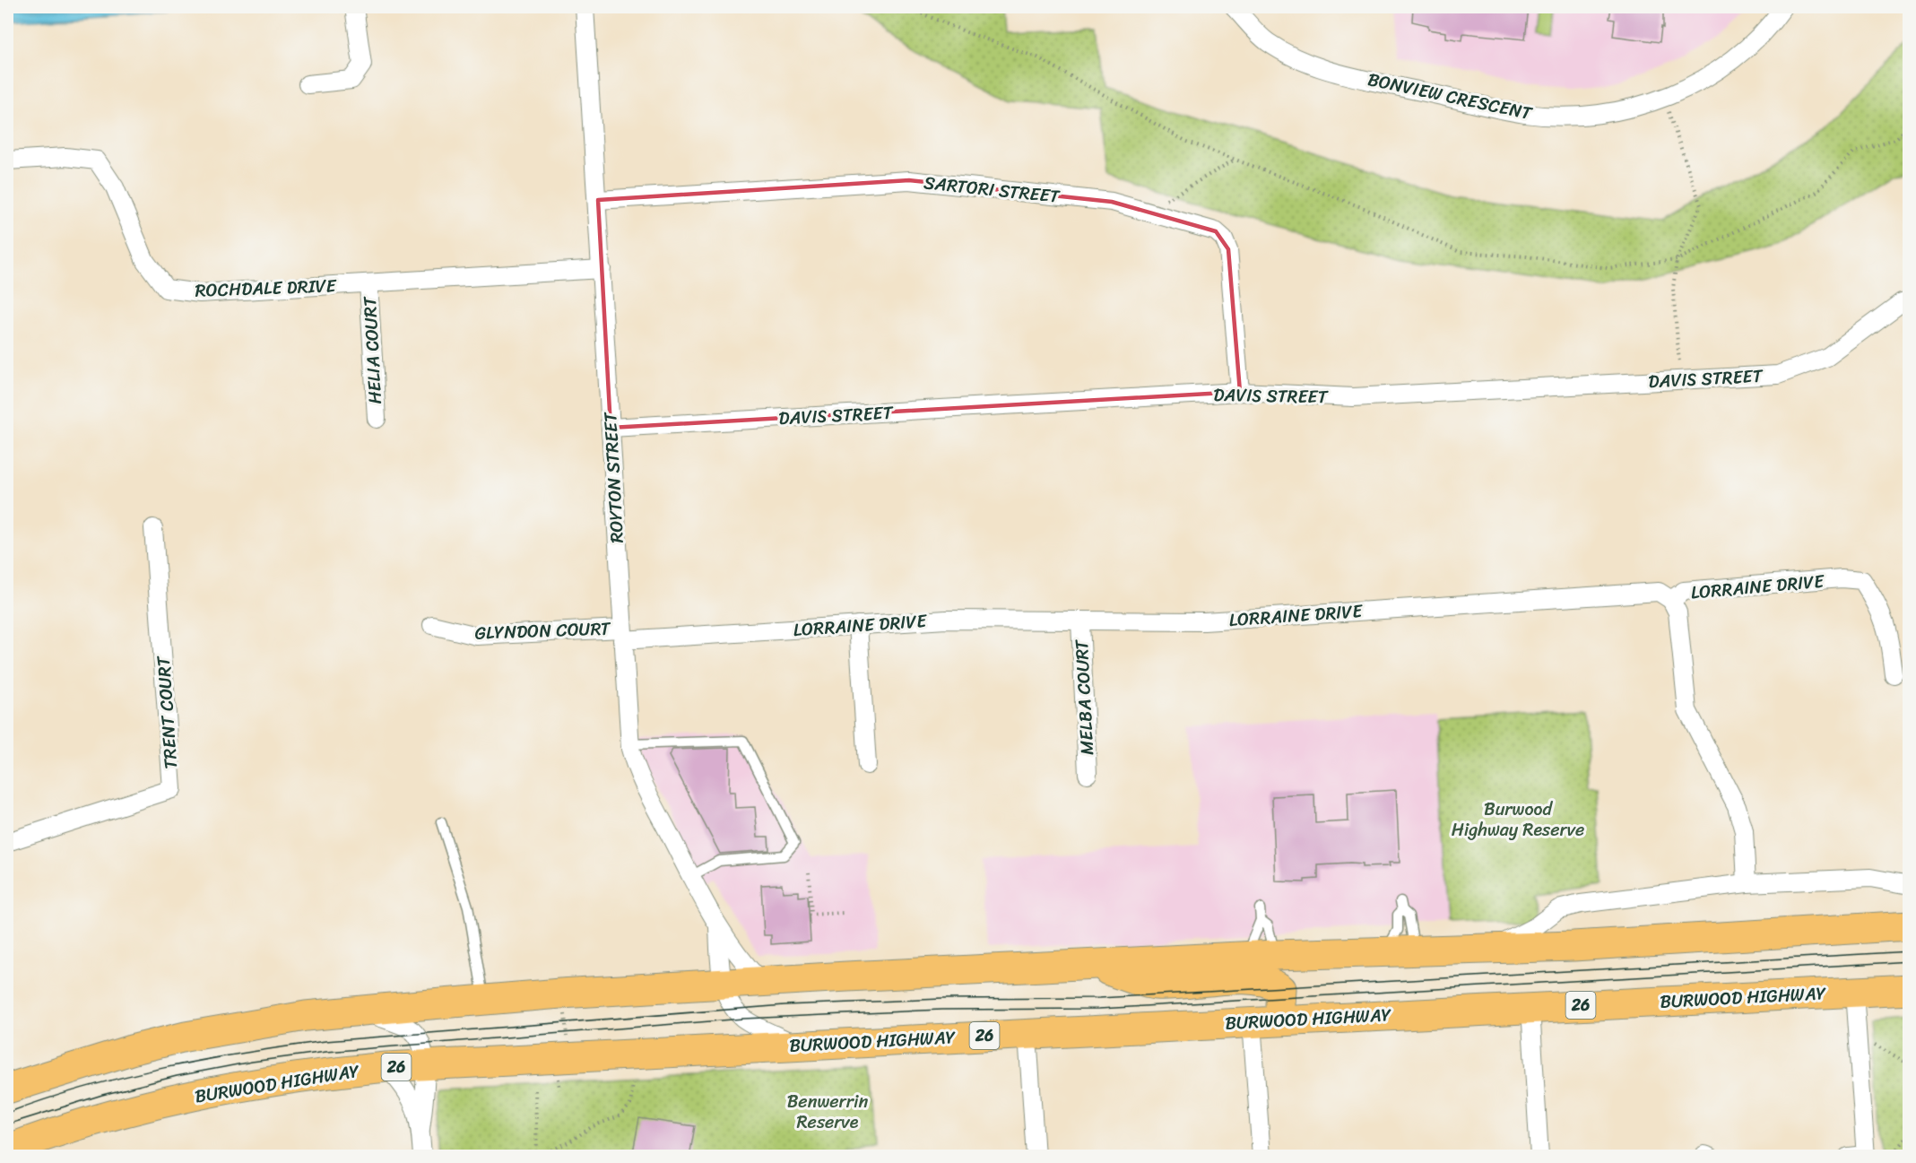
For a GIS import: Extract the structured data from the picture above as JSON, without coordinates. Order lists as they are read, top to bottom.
{
  "streets": {
    "highway": ["BURWOOD HIGHWAY", "26"],
    "street": [
      "BONVIEW CRESCENT",
      "SARTORI STREET",
      "ROCHDALE DRIVE",
      "HELIA COURT",
      "DAVIS STREET",
      "ROYTON STREET",
      "LORRAINE DRIVE",
      "GLYNDON COURT",
      "MELBA COURT",
      "TRENT COURT"
    ]
  },
  "crossings": [
    ["SARTORI STREET", "DAVIS STREET"],
    ["SARTORI STREET", "ROYTON STREET"],
    ["ROCHDALE DRIVE", "HELIA COURT"],
    ["ROCHDALE DRIVE", "ROYTON STREET"],
    ["DAVIS STREET", "ROYTON STREET"],
    ["ROYTON STREET", "LORRAINE DRIVE"],
    ["ROYTON STREET", "GLYNDON COURT"],
    ["ROYTON STREET", "BURWOOD HIGHWAY"],
    ["LORRAINE DRIVE", "GLYNDON COURT"],
    ["LORRAINE DRIVE", "MELBA COURT"]
  ],
  "parks": ["Burwood Highway Reserve", "Benwerrin Reserve"]
}
